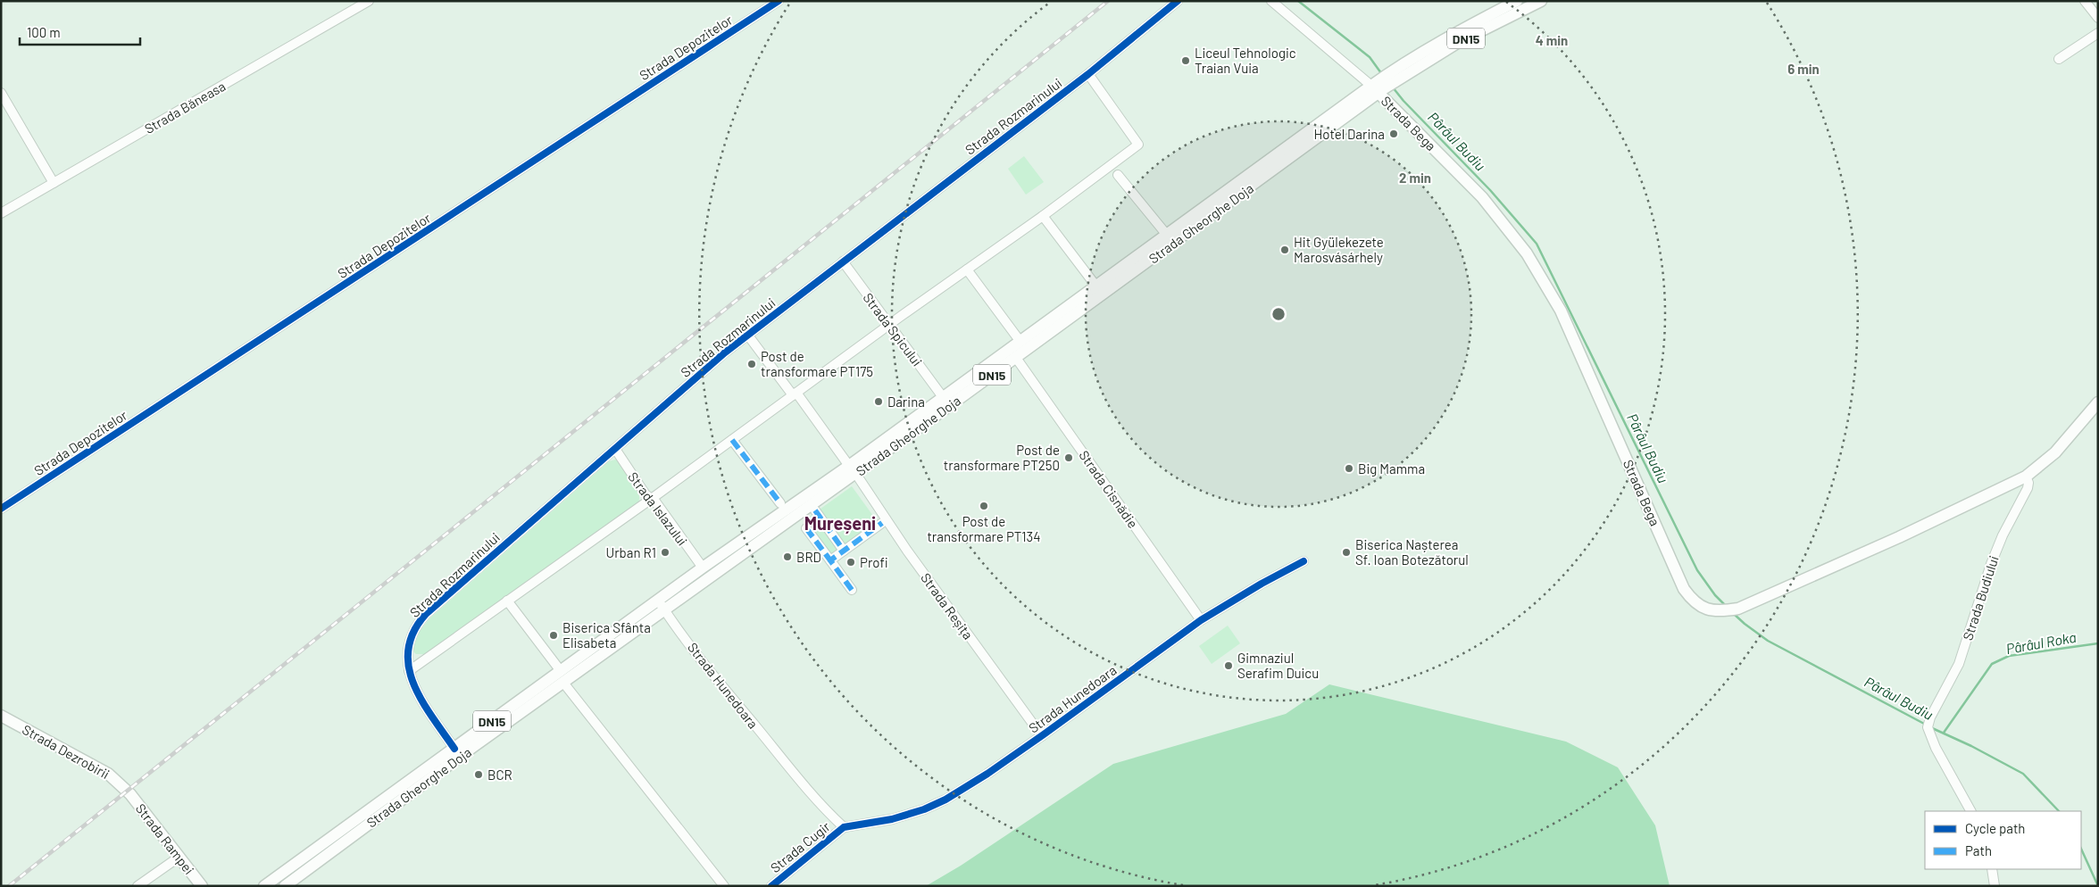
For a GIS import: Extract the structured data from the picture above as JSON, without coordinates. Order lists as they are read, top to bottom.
{
  "streets": {
    "main road": [
      "DN15",
      "Strada Bega",
      "Strada Gheorghe Doja",
      "Strada Dezrobirii",
      "Strada Rampei"
    ],
    "street": [
      "Strada Depozitelor",
      "Strada Băneasa",
      "Strada Rozmarinului",
      "Strada Spicului",
      "Strada Cisnădie",
      "Strada Islazului",
      "Strada Budiului",
      "Strada Reșița",
      "Strada Hunedoara",
      "Strada Cugir"
    ]
  },
  "crossings": [
    ["Strada Rozmarinului", "Strada Gheorghe Doja"],
    ["Strada Rozmarinului", "Strada Spicului"],
    ["Strada Rozmarinului", "Strada Islazului"],
    ["Strada Rozmarinului", "Strada Reșița"],
    ["Strada Bega", "Strada Gheorghe Doja"],
    ["Strada Bega", "Strada Budiului"],
    ["Strada Gheorghe Doja", "Strada Spicului"],
    ["Strada Gheorghe Doja", "Strada Cisnădie"],
    ["Strada Gheorghe Doja", "Strada Islazului"],
    ["Strada Gheorghe Doja", "Strada Reșița"],
    ["Strada Gheorghe Doja", "Strada Hunedoara"],
    ["Strada Cisnădie", "Strada Hunedoara"],
    ["Strada Reșița", "Strada Hunedoara"],
    ["Strada Hunedoara", "Strada Cugir"],
    ["Strada Dezrobirii", "Strada Rampei"]
  ],
  "districts": ["Mureșeni"],
  "water": ["Pârâul Budiu", "Pârâul Roka"],
  "places": [
    "Liceul Tehnologic Traian Vuia",
    "Hotel Darina",
    "Hit Gyülekezete Marosvásárhely",
    "Post de transformare PT175",
    "Darina",
    "Post de transformare PT250",
    "Big Mamma",
    "Post de transformare PT134",
    "Urban R1",
    "Biserica Nașterea Sf. Ioan Botezătorul",
    "BRD",
    "Profi",
    "Biserica Sfânta Elisabeta",
    "Gimnaziul Serafim Duicu",
    "BCR"
  ],
  "legend": ["Cycle path", "Path"],
  "scale_bar": "100 m",
  "rings": ["4 min", "6 min", "2 min"]
}
